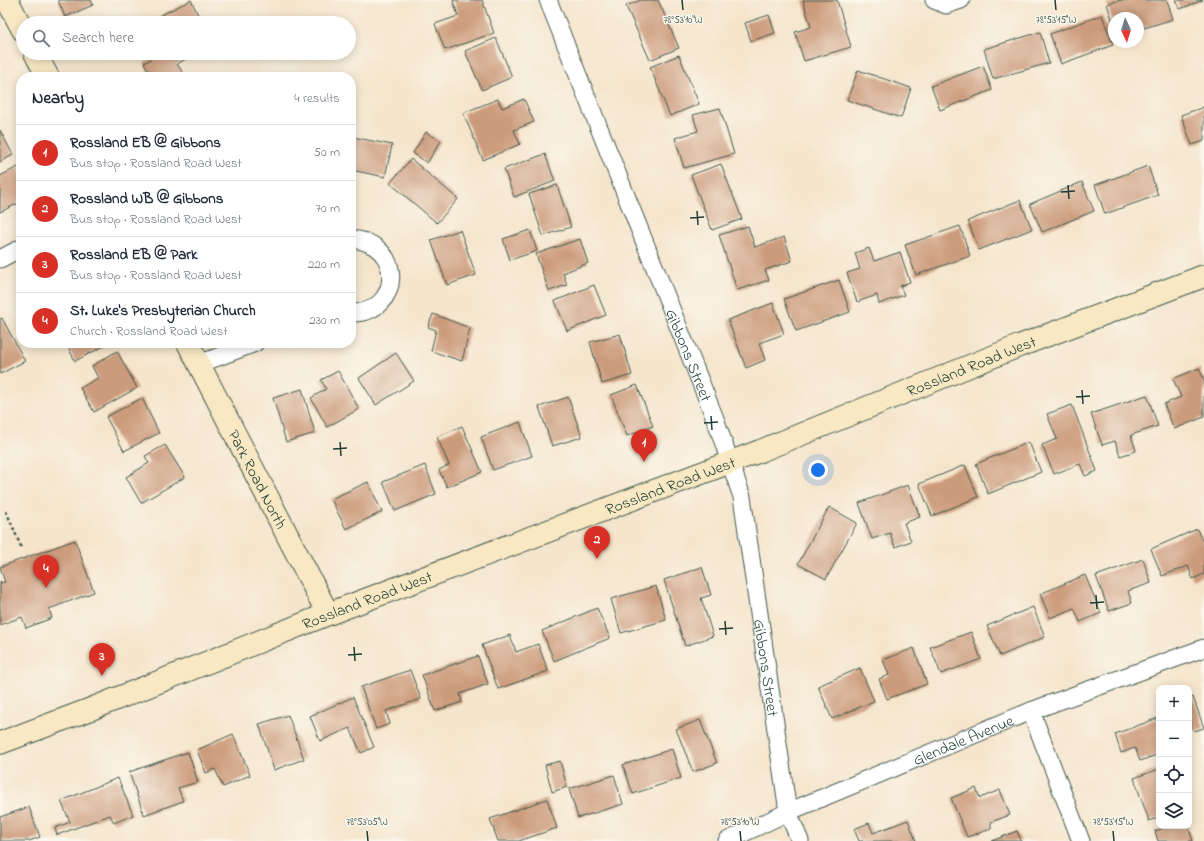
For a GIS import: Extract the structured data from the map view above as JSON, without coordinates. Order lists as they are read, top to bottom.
{
  "streets": {
    "main road": ["Rossland Road West", "Park Road North"],
    "street": ["Gibbons Street", "Glendale Avenue"]
  },
  "crossings": [
    ["Gibbons Street", "Rossland Road West"],
    ["Gibbons Street", "Glendale Avenue"],
    ["Rossland Road West", "Park Road North"]
  ],
  "north": "bottom",
  "page": {
    "search": "Search here",
    "heading": ["Nearby", "4 results"],
    "list": [
      {
        "mark": "1",
        "name": "Rossland EB @ Gibbons",
        "note": "Bus stop · Rossland Road West",
        "value": "50 m"
      },
      {
        "mark": "2",
        "name": "Rossland WB @ Gibbons",
        "note": "Bus stop · Rossland Road West",
        "value": "70 m"
      },
      {
        "mark": "3",
        "name": "Rossland EB @ Park",
        "note": "Bus stop · Rossland Road West",
        "value": "220 m"
      },
      {
        "mark": "4",
        "name": "St. Luke's Presbyterian Church",
        "note": "Church · Rossland Road West",
        "value": "230 m"
      }
    ],
    "pins": [
      "1",
      "2",
      "4",
      "3"
    ],
    "map_buttons": ["+", "−"]
  },
  "coordinates": ["78°53'10\"W", "78°53'15\"W", "78°53'05\"W"]
}
